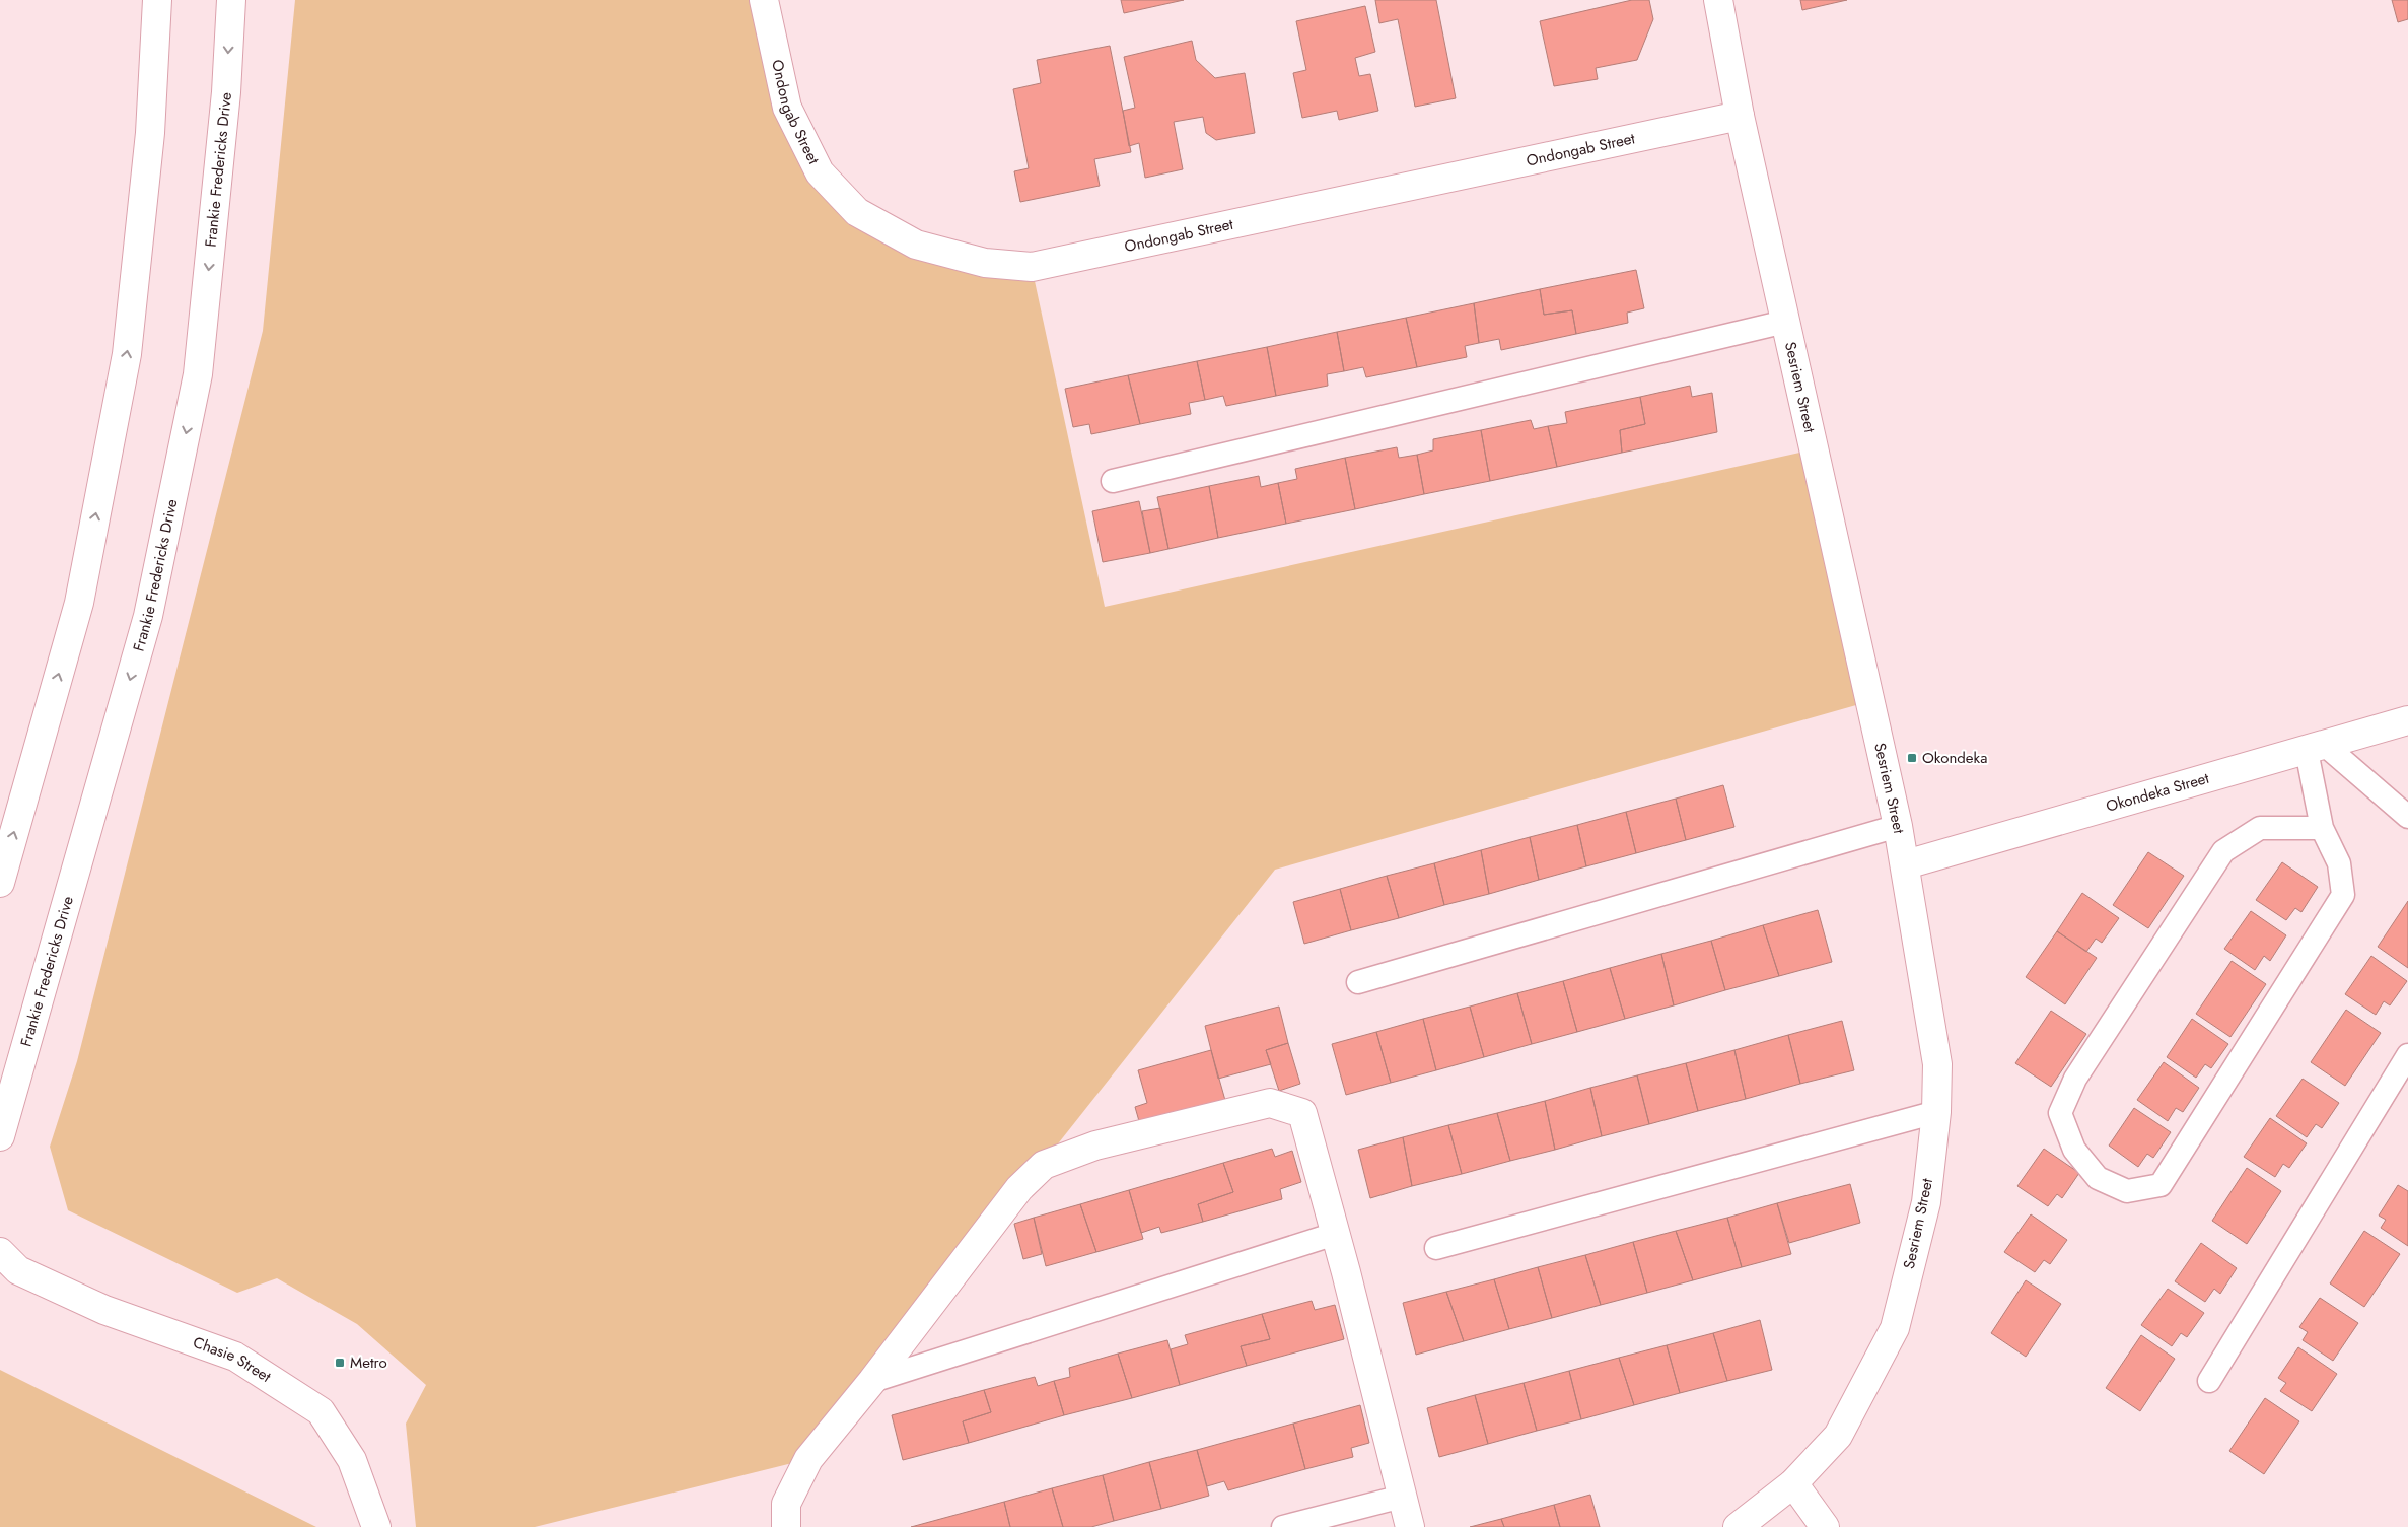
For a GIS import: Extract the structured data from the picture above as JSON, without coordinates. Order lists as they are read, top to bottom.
{
  "streets": {
    "street": [
      "Ondongab Street",
      "Frankie Fredericks Drive",
      "Sesriem Street",
      "Okondeka Street",
      "Chasie Street"
    ]
  },
  "crossings": [
    ["Ondongab Street", "Sesriem Street"],
    ["Sesriem Street", "Okondeka Street"]
  ],
  "places": {
    "transit": ["Okondeka", "Metro"]
  }
}
